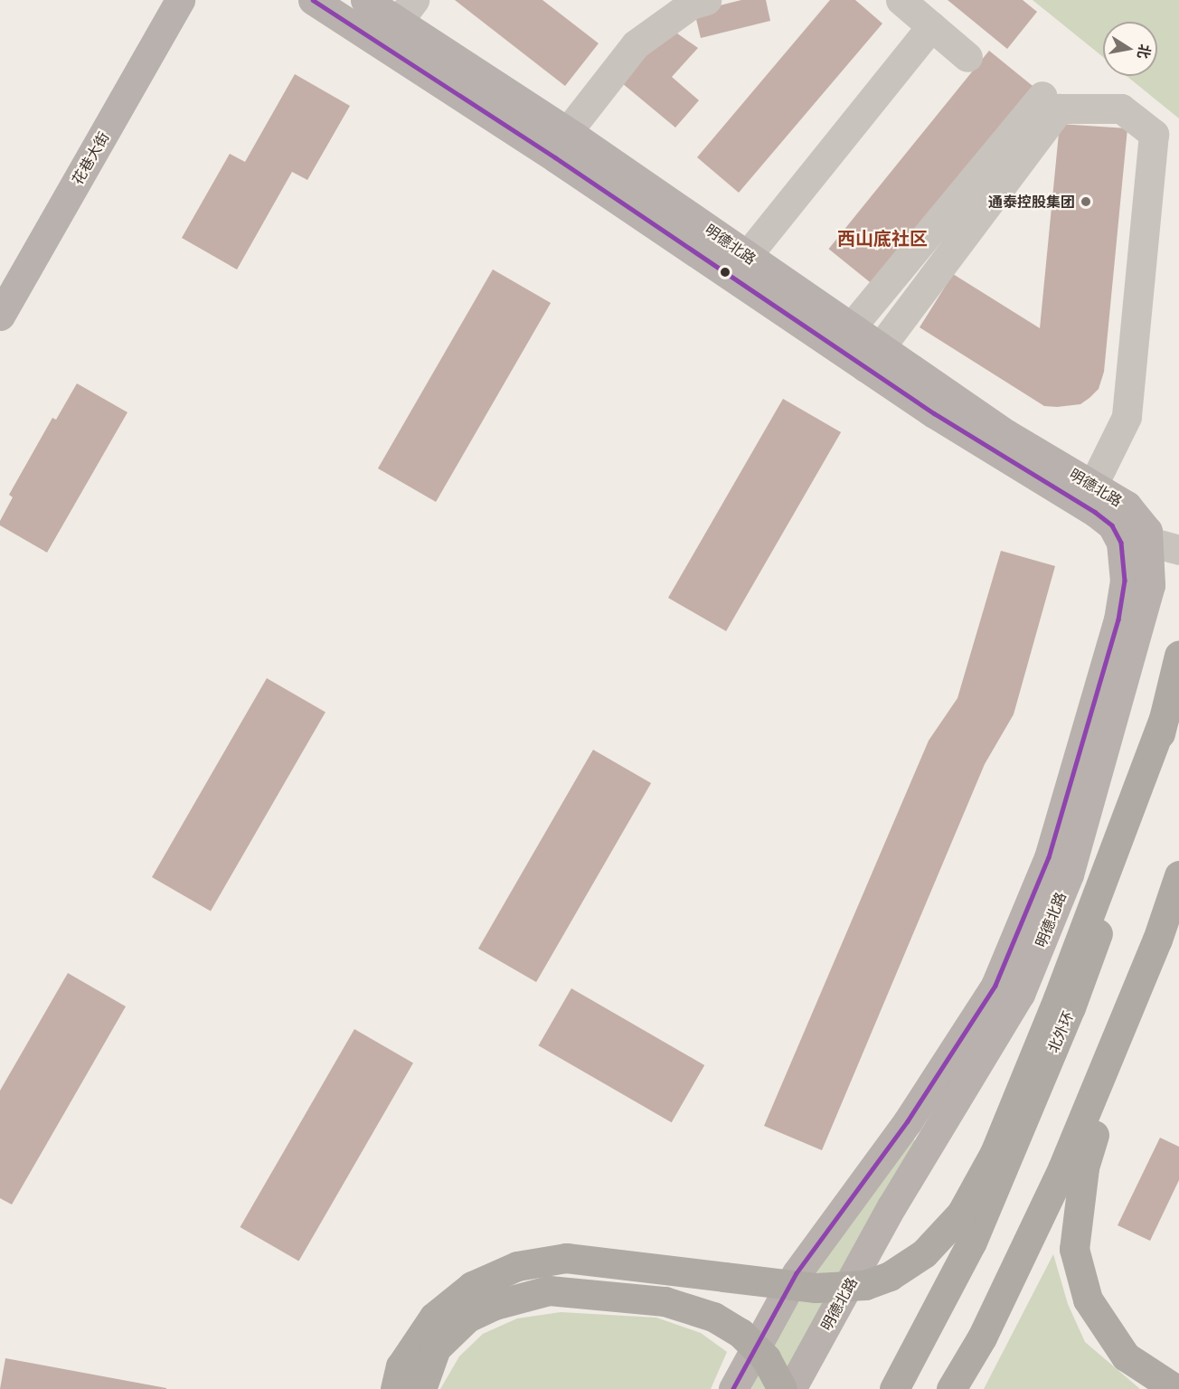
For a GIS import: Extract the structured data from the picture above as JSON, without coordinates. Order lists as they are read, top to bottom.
{
  "streets": {
    "highway": ["北外环"],
    "main road": ["花巷大街", "明德北路"]
  },
  "districts": ["西山底社区"],
  "places": ["通泰控股集团"],
  "north": "right"
}
